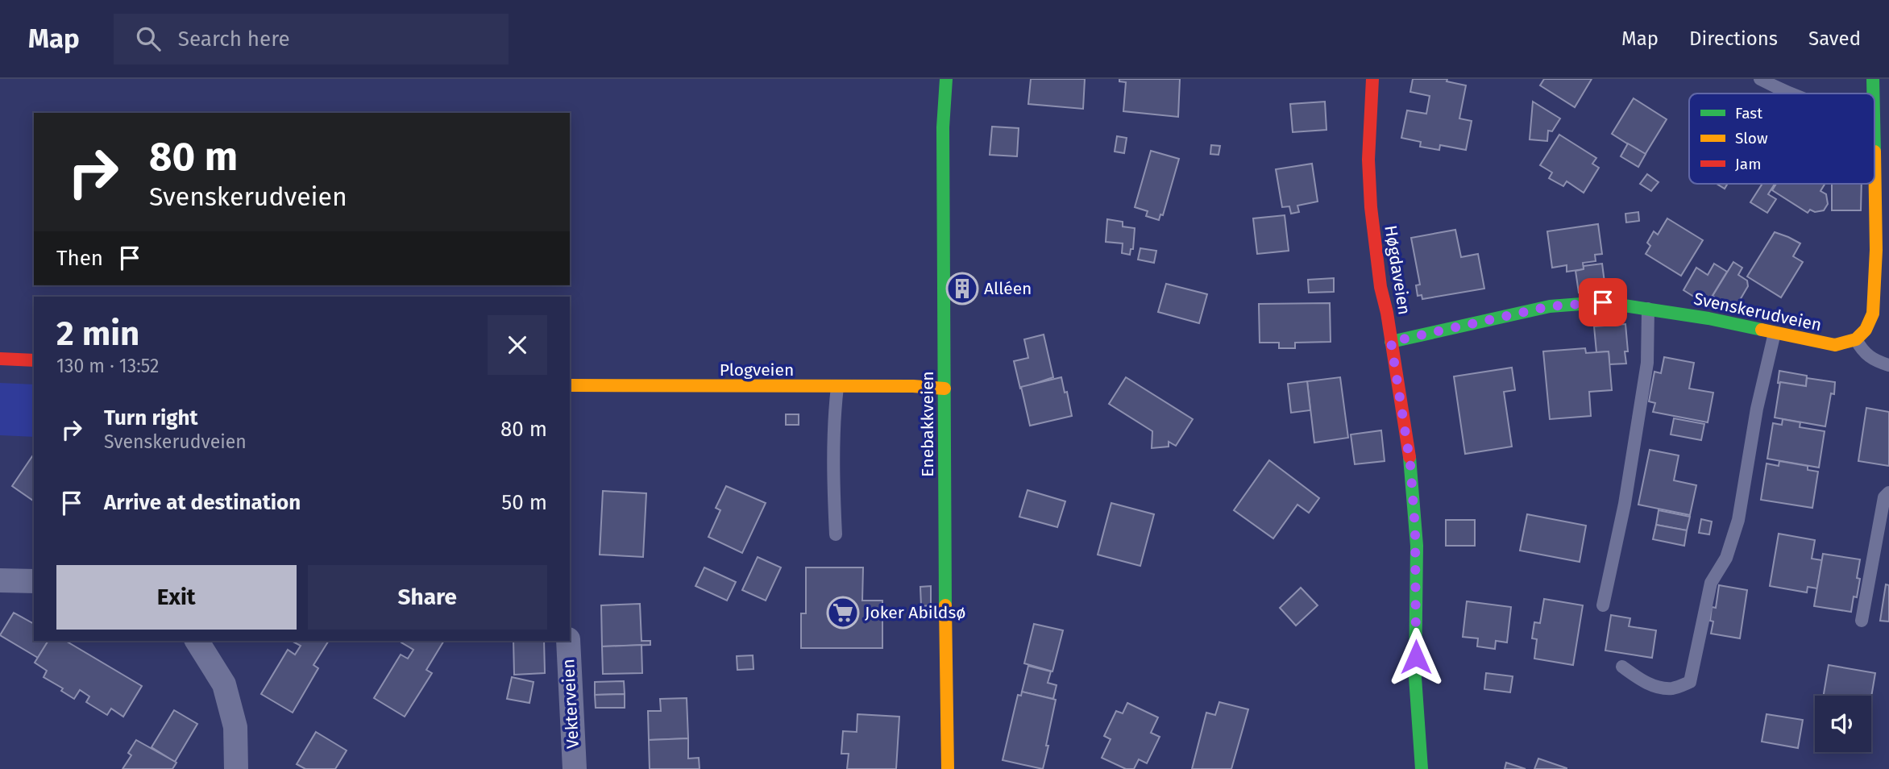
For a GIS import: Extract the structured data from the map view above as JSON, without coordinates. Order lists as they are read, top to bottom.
{
  "streets": {
    "street": [
      "Høgdaveien",
      "Svenskerudveien",
      "Plogveien",
      "Enebakkveien",
      "Vekterveien"
    ]
  },
  "crossings": [
    ["Høgdaveien", "Svenskerudveien"],
    ["Plogveien", "Enebakkveien"]
  ],
  "places": {
    "building": ["Alléen"],
    "supermarket": ["Joker Abildsø"]
  },
  "legend": ["Fast", "Slow", "Jam"],
  "page": {
    "header": "Map",
    "search": "Search here",
    "nav": ["Map", "Directions", "Saved"],
    "turn": ["80 m", "Svenskerudveien"],
    "then": "Then",
    "heading": ["2 min", "130 m · 13:52"],
    "list": [
      {
        "name": "Turn right",
        "note": "Svenskerudveien",
        "value": "80 m"
      },
      {
        "name": "Arrive at destination",
        "value": "50 m"
      }
    ],
    "buttons": ["Exit", "Share"]
  }
}
